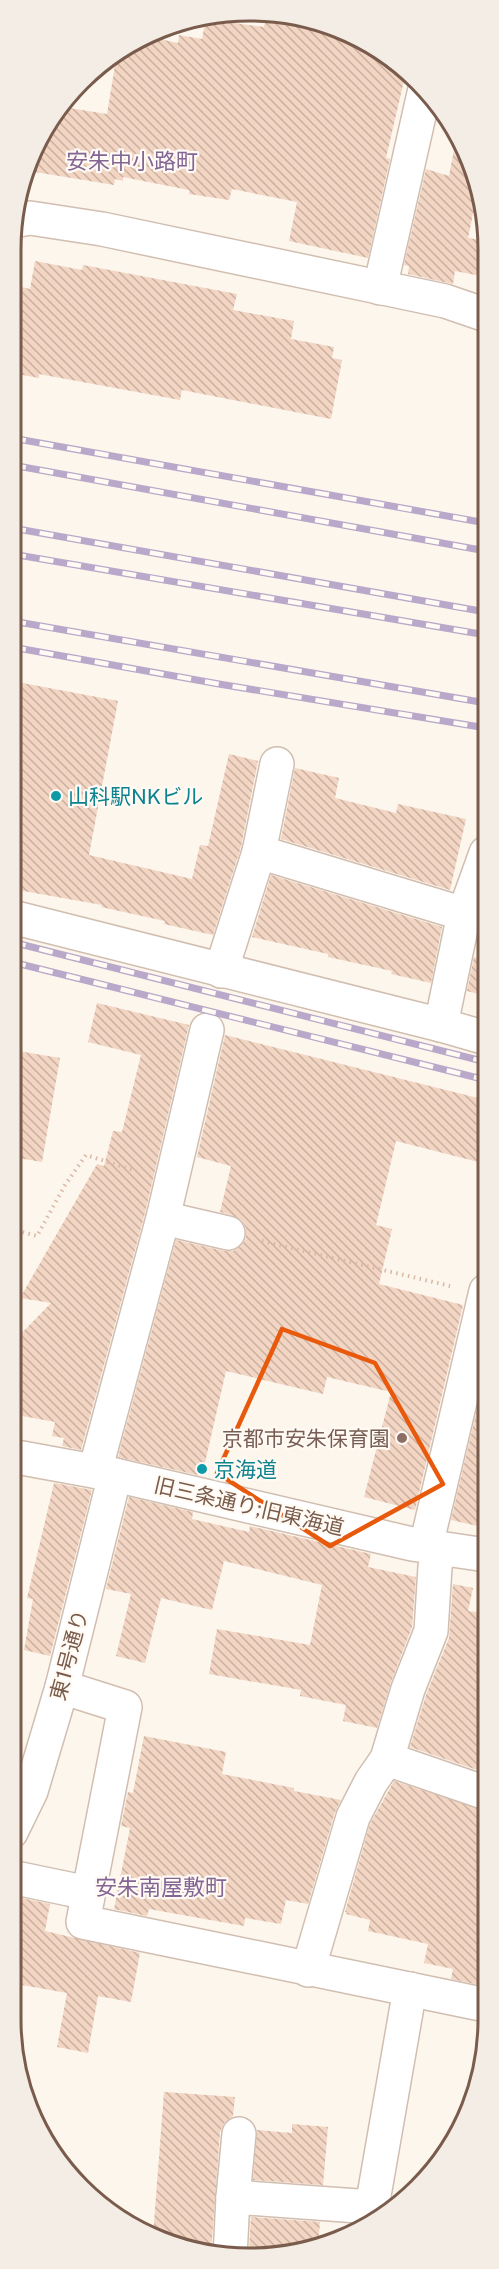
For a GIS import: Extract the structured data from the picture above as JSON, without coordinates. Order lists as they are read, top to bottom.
{
  "streets": {
    "street": ["旧三条通り;旧東海道", "東1号通り"]
  },
  "crossings": [
    ["旧三条通り;旧東海道", "東1号通り"]
  ],
  "districts": ["安朱中小路町", "安朱南屋敷町"],
  "places": ["山科駅NKビル", "京都市安朱保育園", "京海道"]
}
